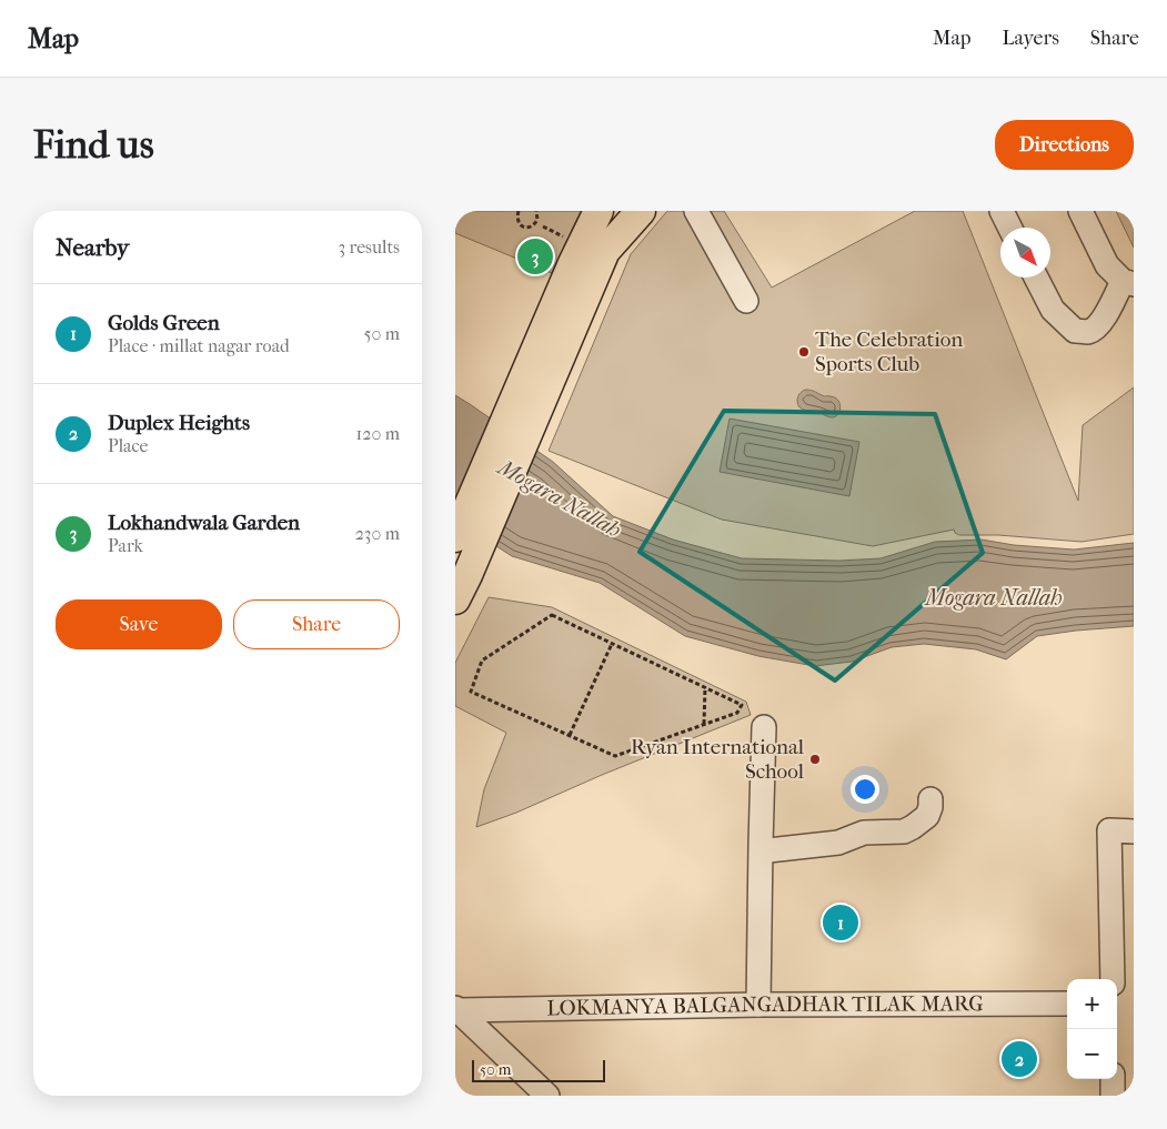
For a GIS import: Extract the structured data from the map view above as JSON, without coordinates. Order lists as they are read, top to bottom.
{
  "streets": {
    "street": ["LOKMANYA BALGANGADHAR TILAK MARG"]
  },
  "water": ["Mogara Nallah"],
  "places": ["The Celebration Sports Club", "Ryan International School"],
  "scale_bar": "50 m",
  "north": "bottom right",
  "page": {
    "header": "Map",
    "nav": ["Map", "Layers", "Share"],
    "buttons": [
      "Directions",
      ["Save", "Share"]
    ],
    "title": "Find us",
    "heading": ["Nearby", "3 results"],
    "pins": ["3", "1", "2"],
    "list": [
      {
        "mark": "1",
        "name": "Golds Green",
        "note": "Place · millat nagar road",
        "value": "50 m"
      },
      {
        "mark": "2",
        "name": "Duplex Heights",
        "note": "Place",
        "value": "120 m"
      },
      {
        "mark": "3",
        "name": "Lokhandwala Garden",
        "note": "Park",
        "value": "230 m"
      }
    ],
    "map_buttons": ["+", "−"],
    "scale": "50 m"
  }
}
